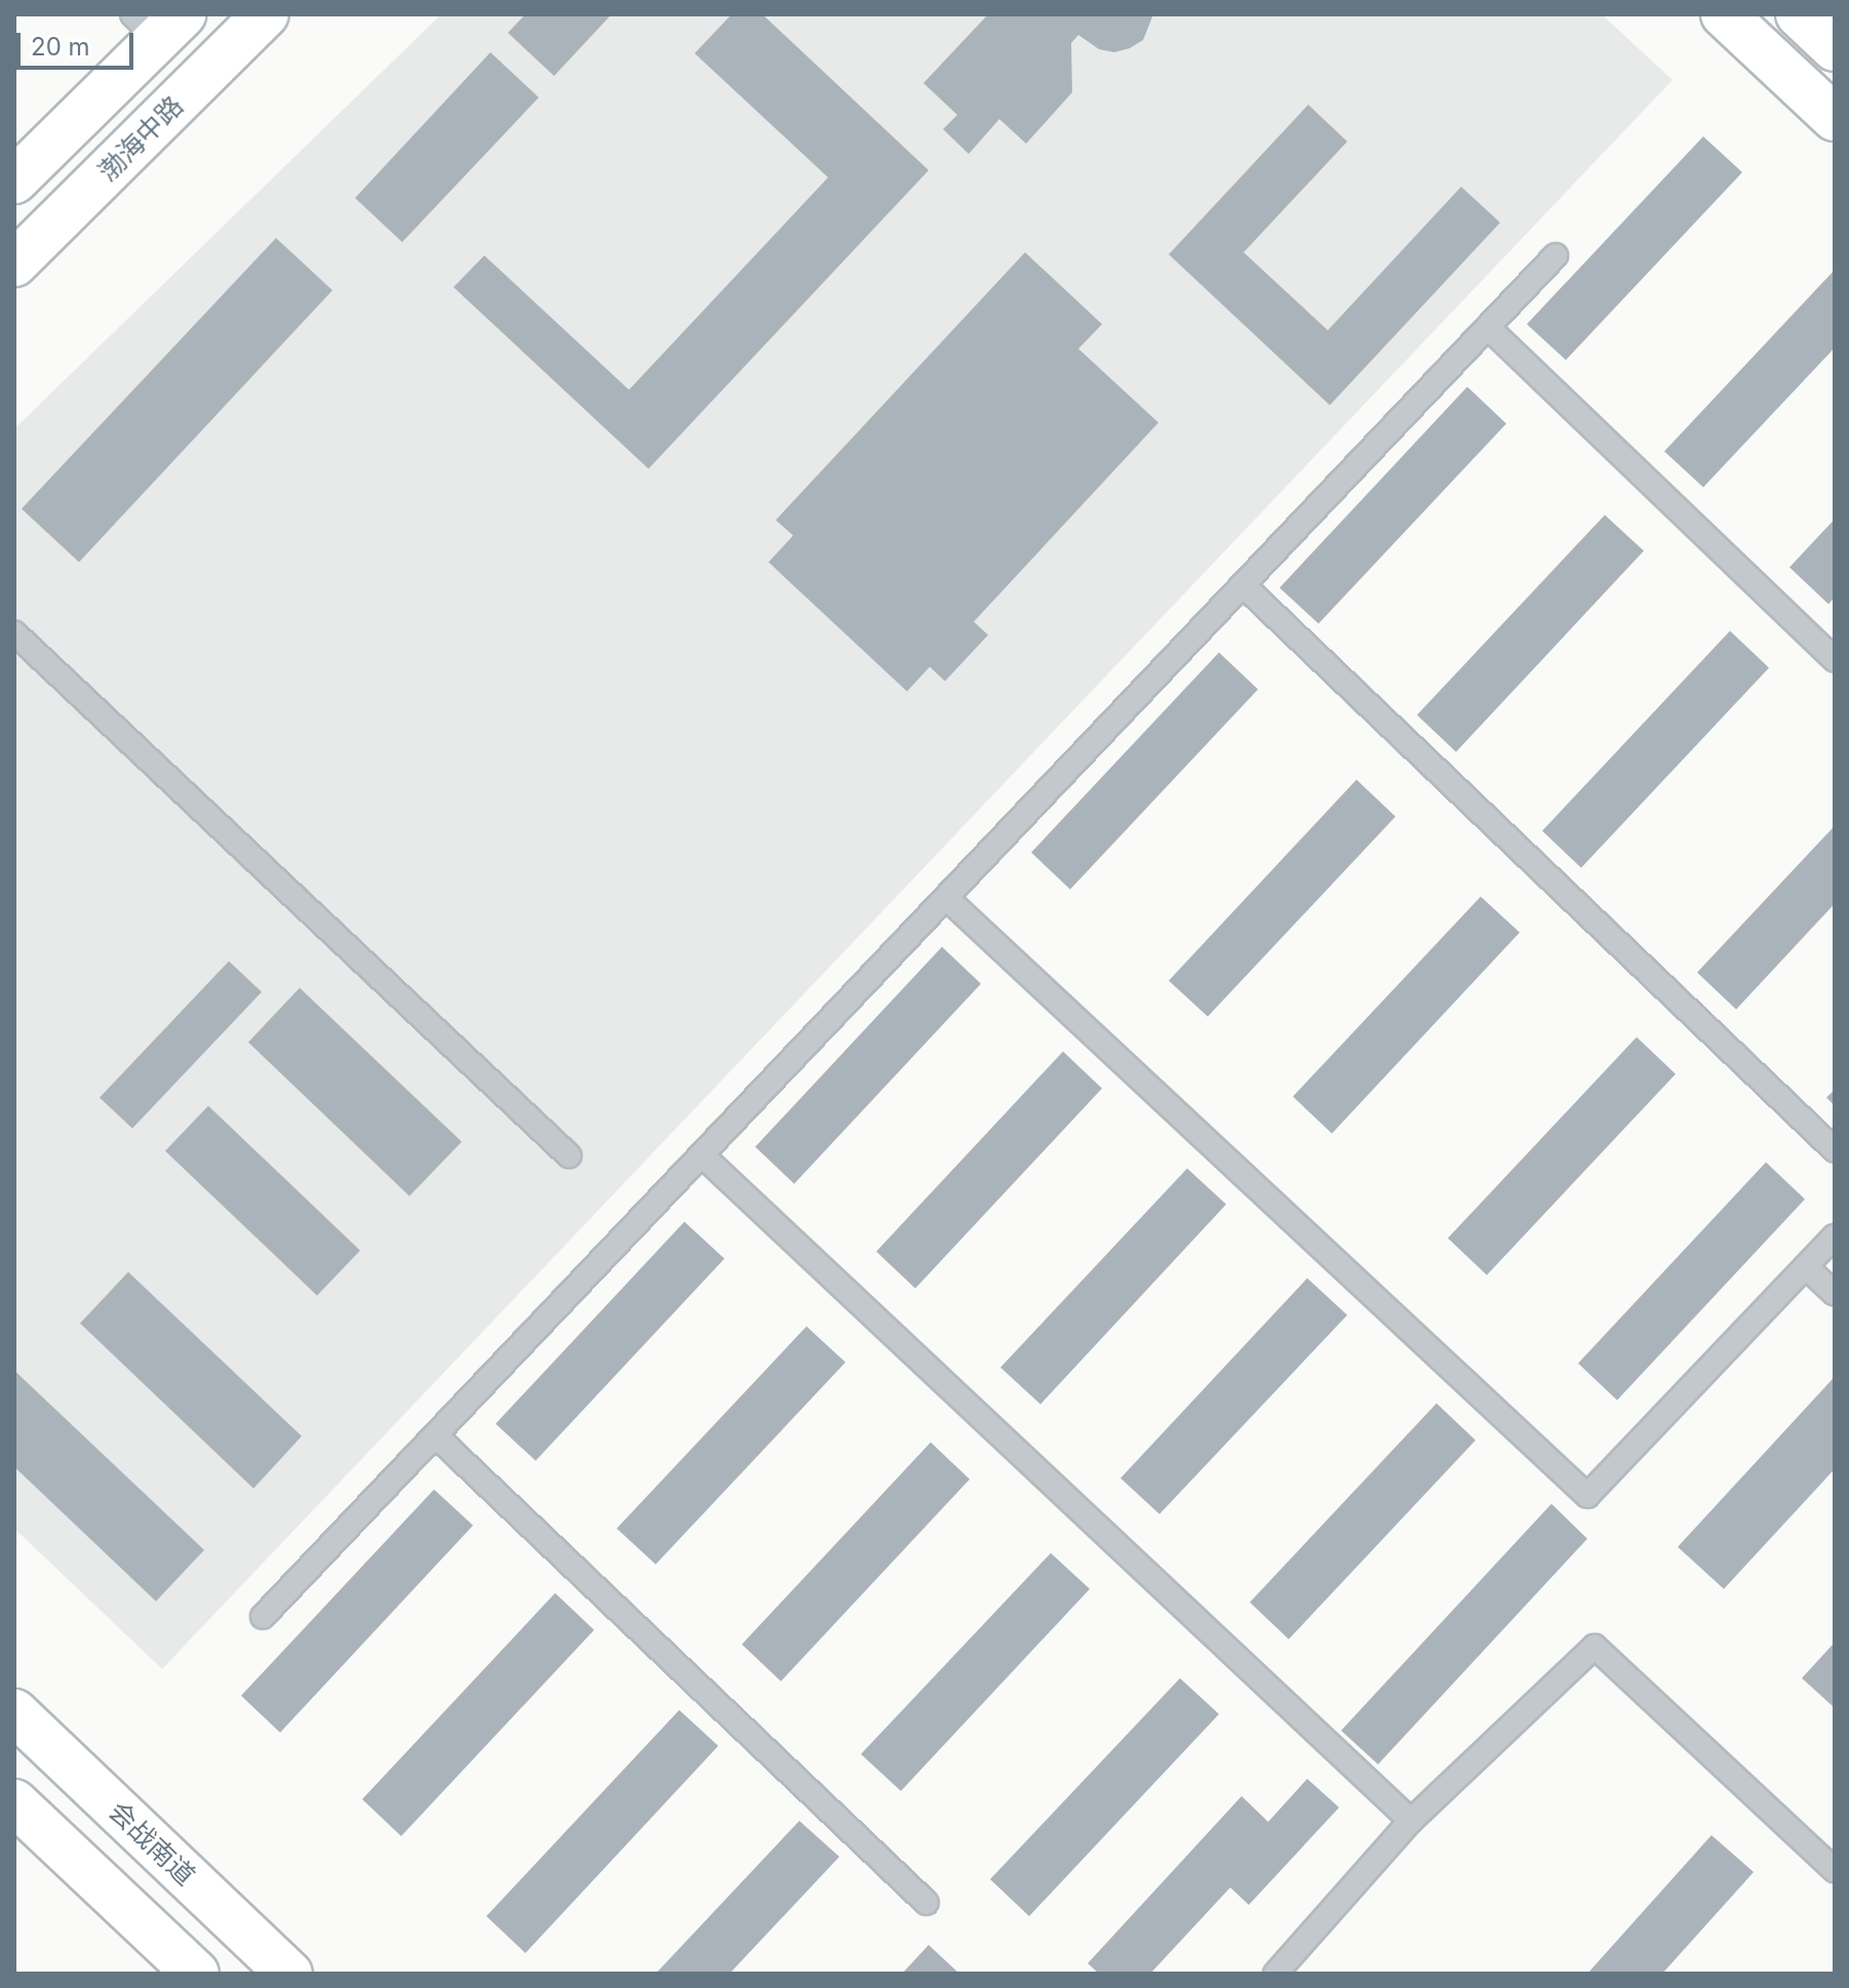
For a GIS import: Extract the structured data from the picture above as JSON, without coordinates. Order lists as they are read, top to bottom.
{
  "streets": {
    "main road": ["渤海中路", "会战南道"]
  },
  "scale_bar": "20 m"
}
